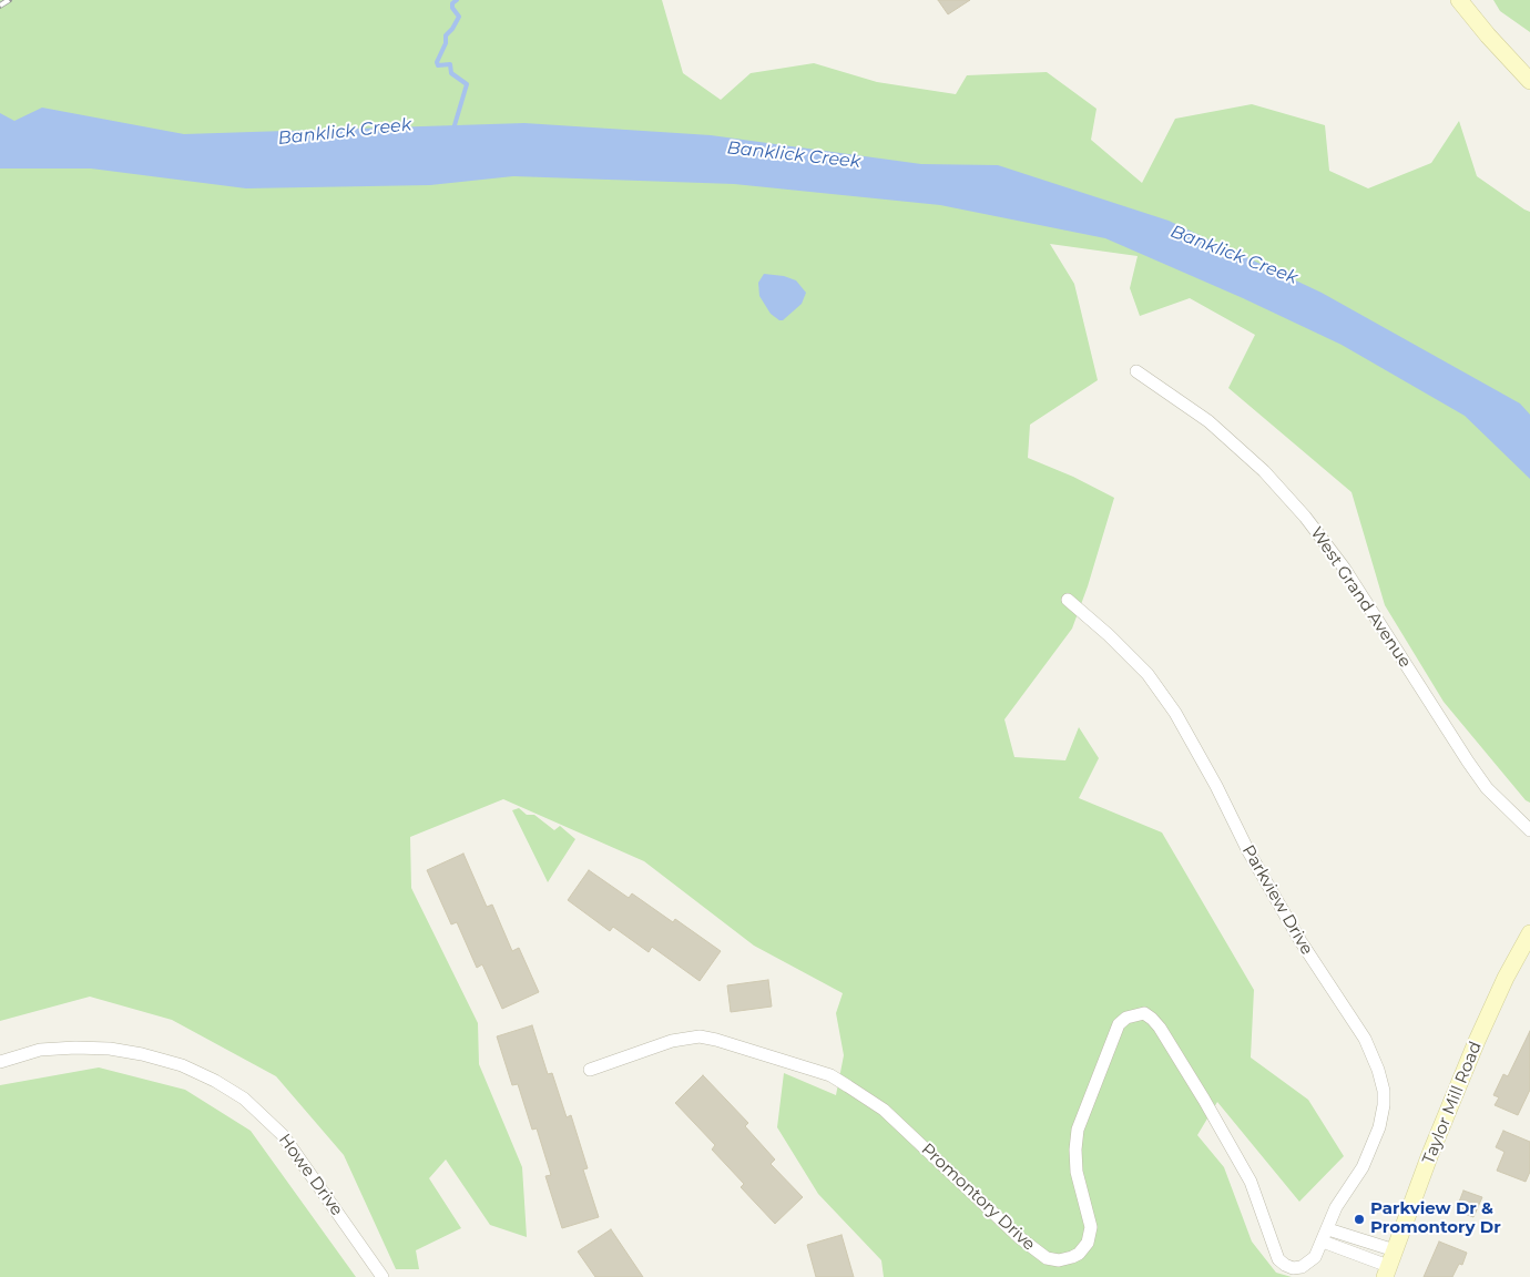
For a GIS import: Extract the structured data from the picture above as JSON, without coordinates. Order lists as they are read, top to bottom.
{
  "streets": {
    "main road": ["Taylor Mill Road"],
    "street": [
      "West Grand Avenue",
      "Parkview Drive",
      "Howe Drive",
      "Promontory Drive"
    ]
  },
  "crossings": [
    ["Parkview Drive", "Promontory Drive"]
  ],
  "water": ["Banklick Creek"],
  "places": ["Parkview Dr & Promontory Dr"]
}
